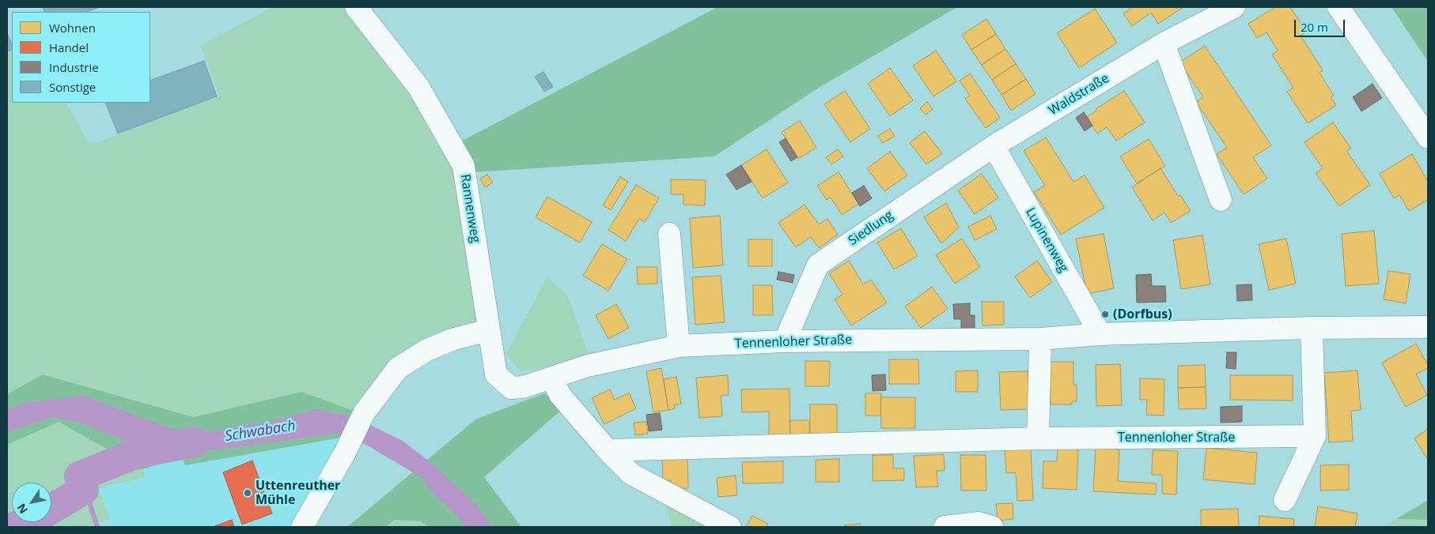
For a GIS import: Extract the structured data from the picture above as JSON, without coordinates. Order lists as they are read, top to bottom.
{
  "streets": {
    "street": [
      "Waldstraße",
      "Rannenweg",
      "Siedlung",
      "Lupinenweg",
      "Tennenloher Straße"
    ]
  },
  "crossings": [
    ["Waldstraße", "Siedlung"],
    ["Waldstraße", "Lupinenweg"],
    ["Rannenweg", "Tennenloher Straße"],
    ["Siedlung", "Lupinenweg"],
    ["Siedlung", "Tennenloher Straße"],
    ["Lupinenweg", "Tennenloher Straße"]
  ],
  "water": ["Schwabach"],
  "places": ["(Dorfbus)", "Uttenreuther Mühle"],
  "legend": [
    "Wohnen",
    "Handel",
    "Industrie",
    "Sonstige"
  ],
  "scale_bar": "20 m",
  "north": "bottom left"
}
